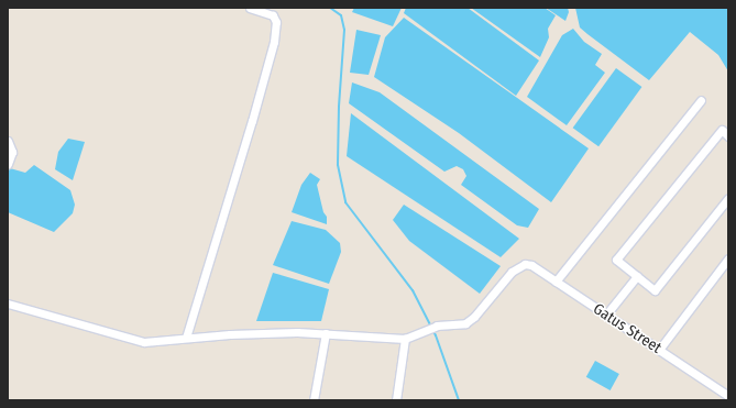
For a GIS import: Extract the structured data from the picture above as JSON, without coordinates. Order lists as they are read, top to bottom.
{
  "streets": {
    "street": ["Gatus Street"]
  }
}
